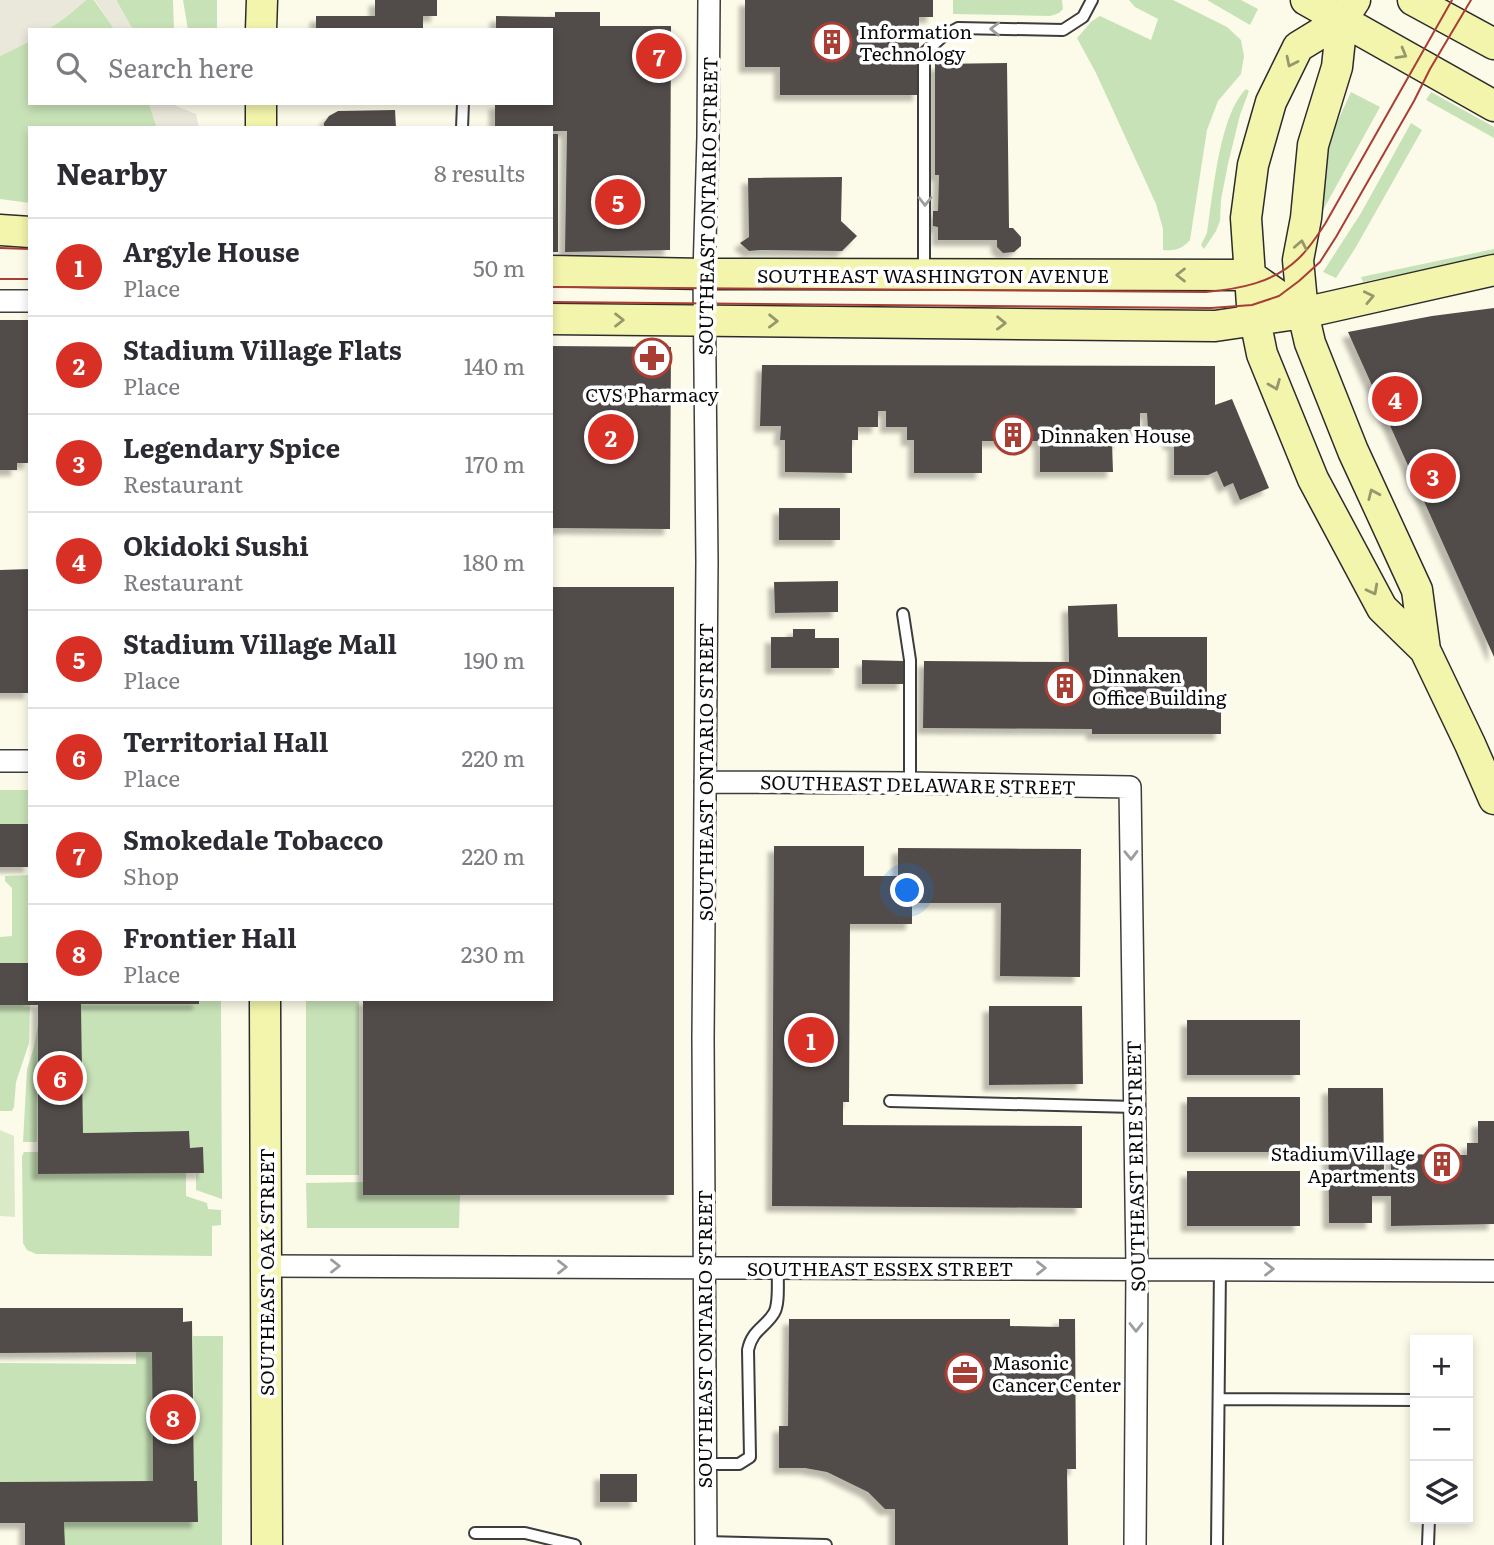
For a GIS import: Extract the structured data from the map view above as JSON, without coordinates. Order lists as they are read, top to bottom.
{
  "streets": {
    "street": [
      "SOUTHEAST ONTARIO STREET",
      "SOUTHEAST WASHINGTON AVENUE",
      "SOUTHEAST DELAWARE STREET",
      "SOUTHEAST ERIE STREET",
      "SOUTHEAST ESSEX STREET",
      "SOUTHEAST OAK STREET"
    ]
  },
  "crossings": [
    ["SOUTHEAST ONTARIO STREET", "SOUTHEAST WASHINGTON AVENUE"],
    ["SOUTHEAST ONTARIO STREET", "SOUTHEAST DELAWARE STREET"],
    ["SOUTHEAST ONTARIO STREET", "SOUTHEAST ESSEX STREET"],
    ["SOUTHEAST DELAWARE STREET", "SOUTHEAST ERIE STREET"],
    ["SOUTHEAST ERIE STREET", "SOUTHEAST ESSEX STREET"],
    ["SOUTHEAST ESSEX STREET", "SOUTHEAST OAK STREET"]
  ],
  "one_way": ["SOUTHEAST ERIE STREET", "SOUTHEAST ESSEX STREET"],
  "places": {
    "building": [
      "Information Technology",
      "Dinnaken House",
      "Dinnaken Office Building",
      "Stadium Village Apartments"
    ],
    "pharmacy": ["CVS Pharmacy"],
    "office": ["Masonic Cancer Center"]
  },
  "page": {
    "search": "Search here",
    "pins": [
      "7",
      "5",
      "4",
      "2",
      "3",
      "1",
      "6",
      "8"
    ],
    "heading": ["Nearby", "8 results"],
    "list": [
      {
        "mark": "1",
        "name": "Argyle House",
        "note": "Place",
        "value": "50 m"
      },
      {
        "mark": "2",
        "name": "Stadium Village Flats",
        "note": "Place",
        "value": "140 m"
      },
      {
        "mark": "3",
        "name": "Legendary Spice",
        "note": "Restaurant",
        "value": "170 m"
      },
      {
        "mark": "4",
        "name": "Okidoki Sushi",
        "note": "Restaurant",
        "value": "180 m"
      },
      {
        "mark": "5",
        "name": "Stadium Village Mall",
        "note": "Place",
        "value": "190 m"
      },
      {
        "mark": "6",
        "name": "Territorial Hall",
        "note": "Place",
        "value": "220 m"
      },
      {
        "mark": "7",
        "name": "Smokedale Tobacco",
        "note": "Shop",
        "value": "220 m"
      },
      {
        "mark": "8",
        "name": "Frontier Hall",
        "note": "Place",
        "value": "230 m"
      }
    ],
    "map_buttons": ["+", "−"]
  }
}
